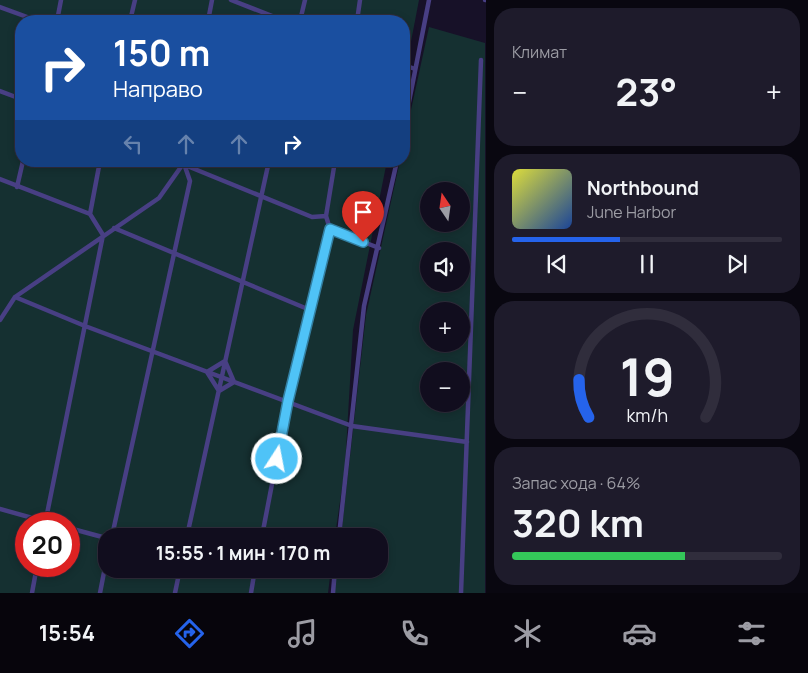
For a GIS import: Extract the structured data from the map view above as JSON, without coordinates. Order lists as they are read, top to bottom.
{
  "north": "top",
  "page": {
    "tile": [
      "Климат",
      ["Запас хода · 64%", "320 km"]
    ],
    "turn": ["150 m", "Направо"],
    "heat": ["−", "23°", "+"],
    "song": ["Northbound", "June Harbor"],
    "map_buttons": ["+", "−"],
    "limit": "20",
    "trip": "15:55 · 1 мин · 170 m",
    "tabs": "15:54",
    "gauge": ["19", "km/h"]
  }
}
